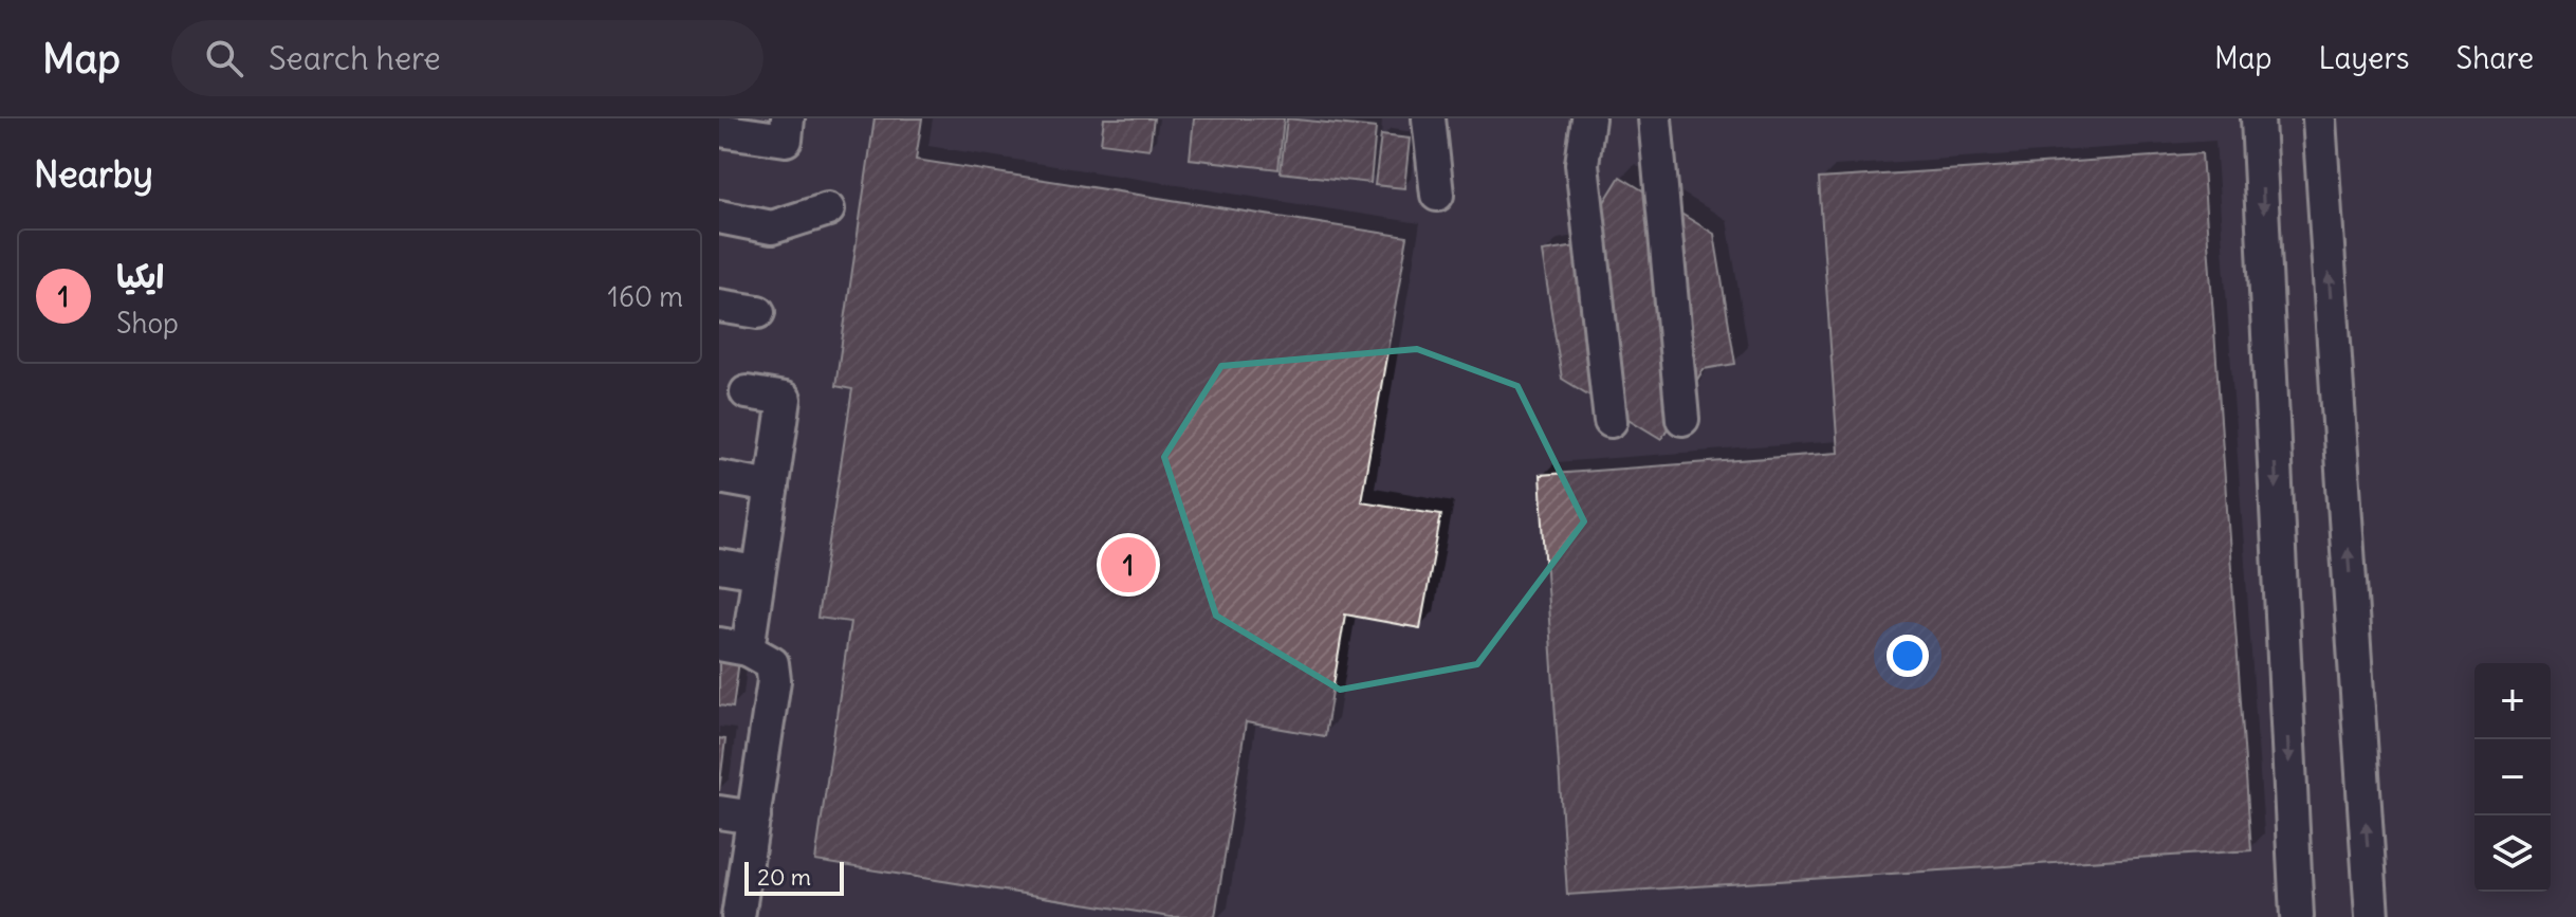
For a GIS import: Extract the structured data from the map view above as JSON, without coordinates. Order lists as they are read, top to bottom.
{
  "scale_bar": "20 m",
  "page": {
    "header": "Map",
    "search": "Search here",
    "nav": ["Map", "Layers", "Share"],
    "heading": "Nearby",
    "list": [
      {
        "mark": "1",
        "name": "ايكيا",
        "note": "Shop",
        "value": "160 m"
      }
    ],
    "pins": "1",
    "map_buttons": ["+", "−"],
    "scale": "20 m"
  }
}
